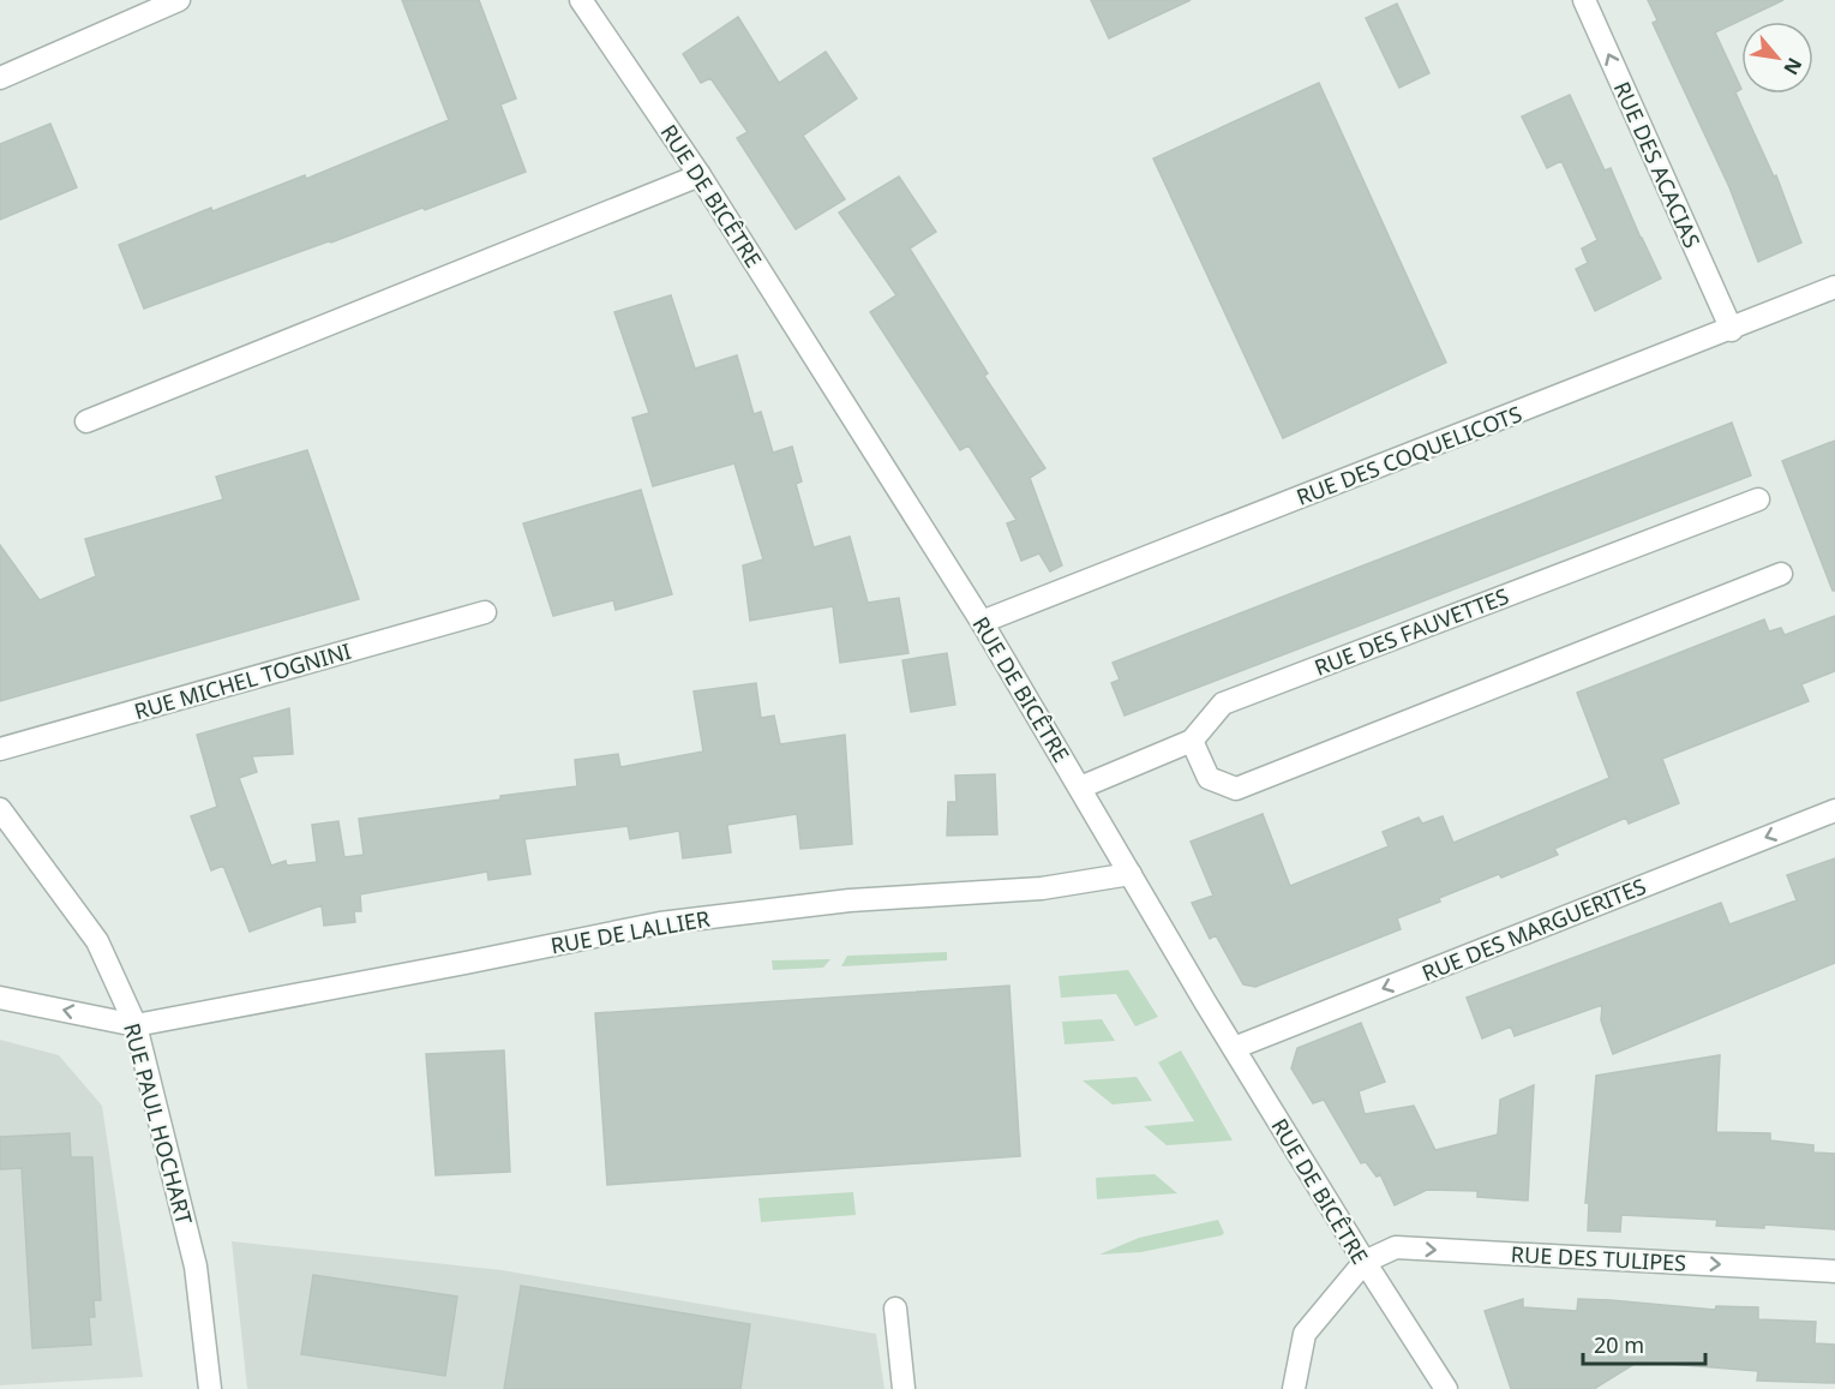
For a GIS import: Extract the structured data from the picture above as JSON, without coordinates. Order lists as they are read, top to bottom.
{
  "streets": {
    "street": [
      "RUE DES ACACIAS",
      "RUE DE BICÊTRE",
      "RUE DES COQUELICOTS",
      "RUE DES FAUVETTES",
      "RUE MICHEL TOGNINI",
      "RUE DES MARGUERITES",
      "RUE DE LALLIER",
      "RUE PAUL HOCHART",
      "RUE DES TULIPES"
    ]
  },
  "crossings": [
    ["RUE DES ACACIAS", "RUE DES COQUELICOTS"],
    ["RUE DE BICÊTRE", "RUE DES COQUELICOTS"],
    ["RUE DE BICÊTRE", "RUE DES FAUVETTES"],
    ["RUE DE BICÊTRE", "RUE DES MARGUERITES"],
    ["RUE DE BICÊTRE", "RUE DE LALLIER"],
    ["RUE DE BICÊTRE", "RUE DES TULIPES"],
    ["RUE DE LALLIER", "RUE PAUL HOCHART"]
  ],
  "one_way": ["RUE DES ACACIAS", "RUE DES MARGUERITES", "RUE DES TULIPES"],
  "scale_bar": "20 m",
  "north": "bottom right"
}
